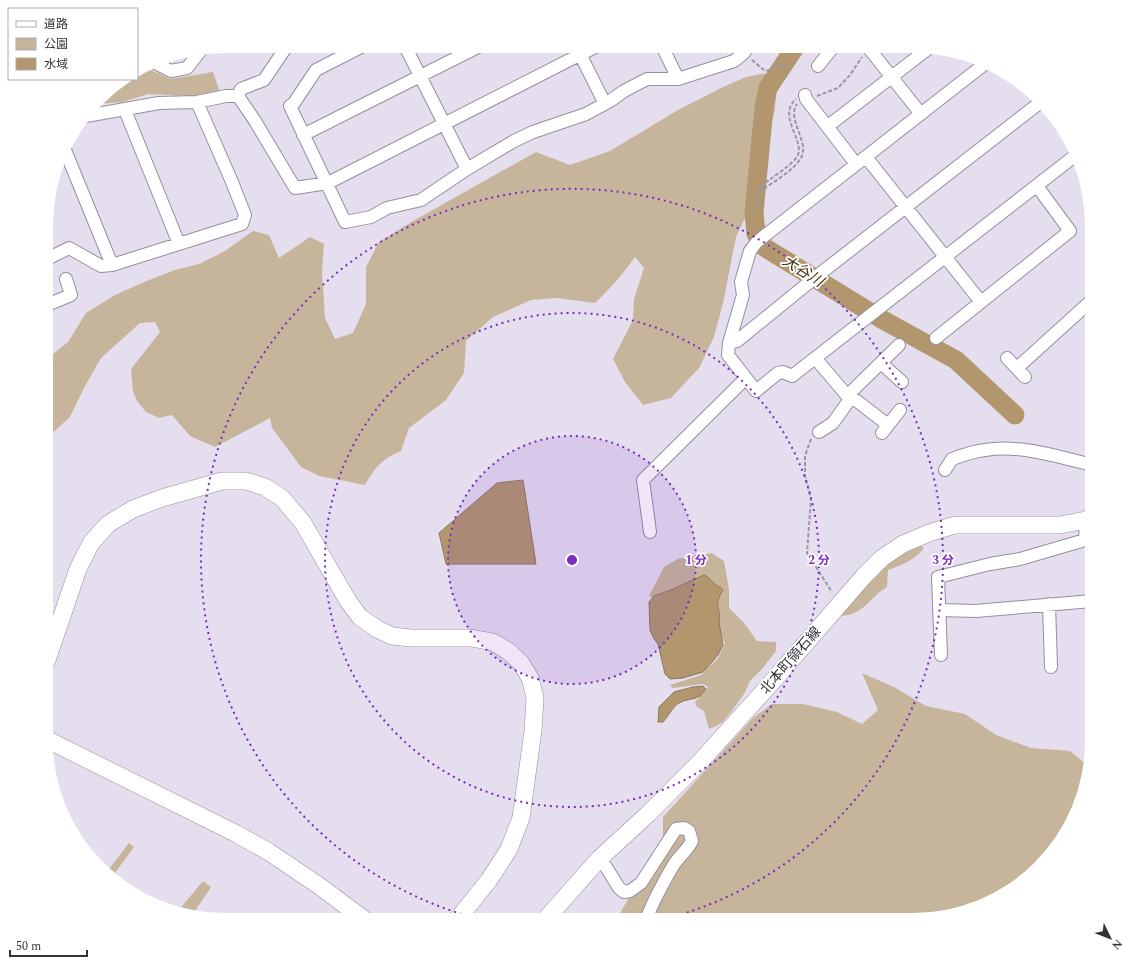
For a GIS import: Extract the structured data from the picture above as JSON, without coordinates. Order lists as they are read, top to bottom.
{
  "streets": {
    "street": ["北本町領石線"]
  },
  "water": ["大谷川"],
  "legend": ["道路", "公園", "水域"],
  "scale_bar": "50 m",
  "north": "bottom right",
  "rings": ["1 分", "2 分", "3 分"]
}
